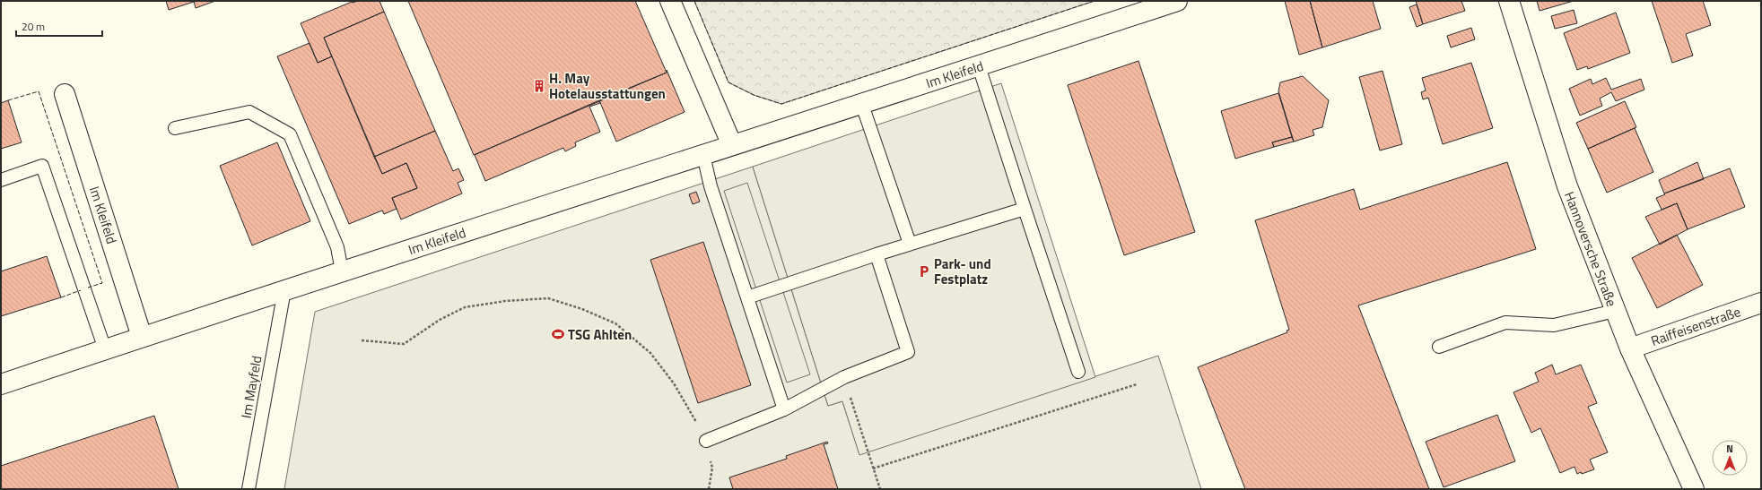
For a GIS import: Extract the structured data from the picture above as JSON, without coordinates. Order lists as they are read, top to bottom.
{
  "streets": {
    "street": ["Im Kleifeld", "Hannoversche Straße", "Raiffeisenstraße"],
    "lane": ["Im Mayfeld"]
  },
  "crossings": [
    ["Im Kleifeld", "Im Mayfeld"],
    ["Hannoversche Straße", "Raiffeisenstraße"]
  ],
  "places": {
    "building": ["H. May Hotelausstattungen"],
    "parking": ["Park- und Festplatz"],
    "sports": ["TSG Ahlten"]
  },
  "scale_bar": "20 m",
  "north": "top"
}
